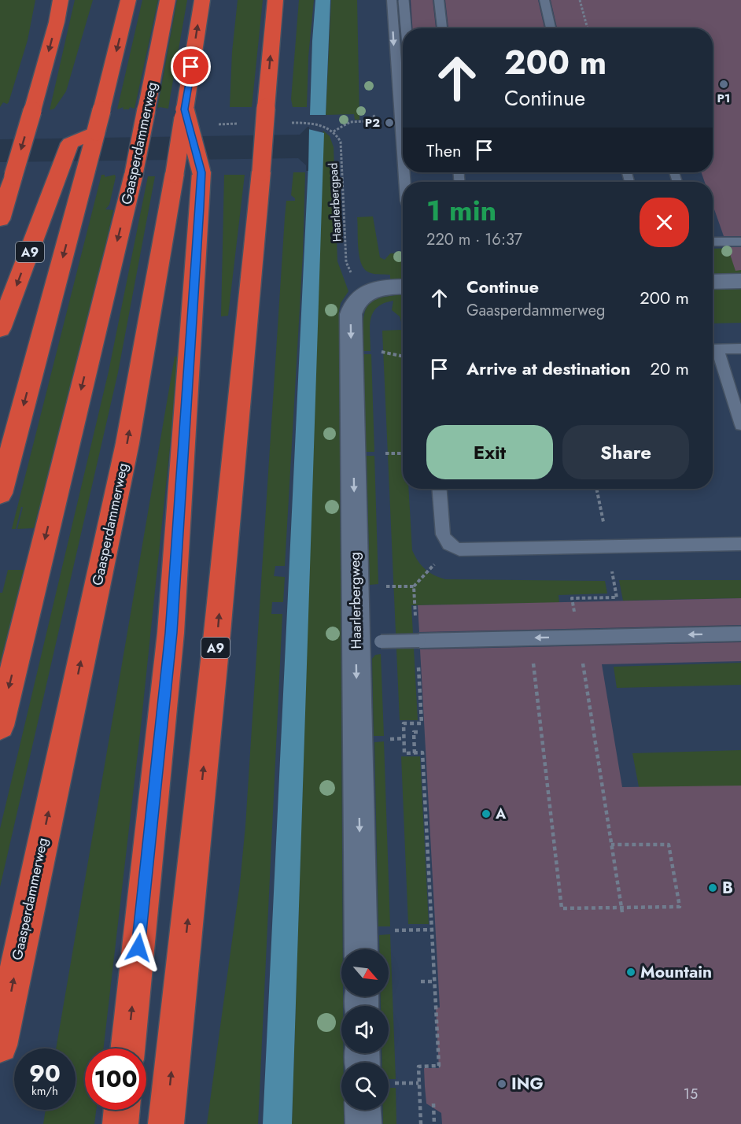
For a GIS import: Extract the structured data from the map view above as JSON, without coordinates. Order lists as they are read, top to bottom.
{
  "streets": {
    "highway": ["Gaasperdammerweg", "A9"],
    "street": ["Haarlerbergweg"],
    "path": ["Haarlerbergpad"]
  },
  "crossings": [
    ["Haarlerbergpad", "Haarlerbergweg"]
  ],
  "one_way": ["Haarlerbergweg"],
  "places": [
    "P1",
    "P2",
    "A",
    "B",
    "Mountain",
    "ING"
  ],
  "house_numbers": ["15"],
  "north": "bottom right",
  "page": {
    "turn": ["200 m", "Continue"],
    "then": "Then",
    "heading": ["1 min", "220 m · 16:37"],
    "list": [
      {
        "name": "Continue",
        "note": "Gaasperdammerweg",
        "value": "200 m"
      },
      {
        "name": "Arrive at destination",
        "value": "20 m"
      }
    ],
    "buttons": ["Exit", "Share"],
    "speed": "90 km/h",
    "limit": "100"
  }
}
